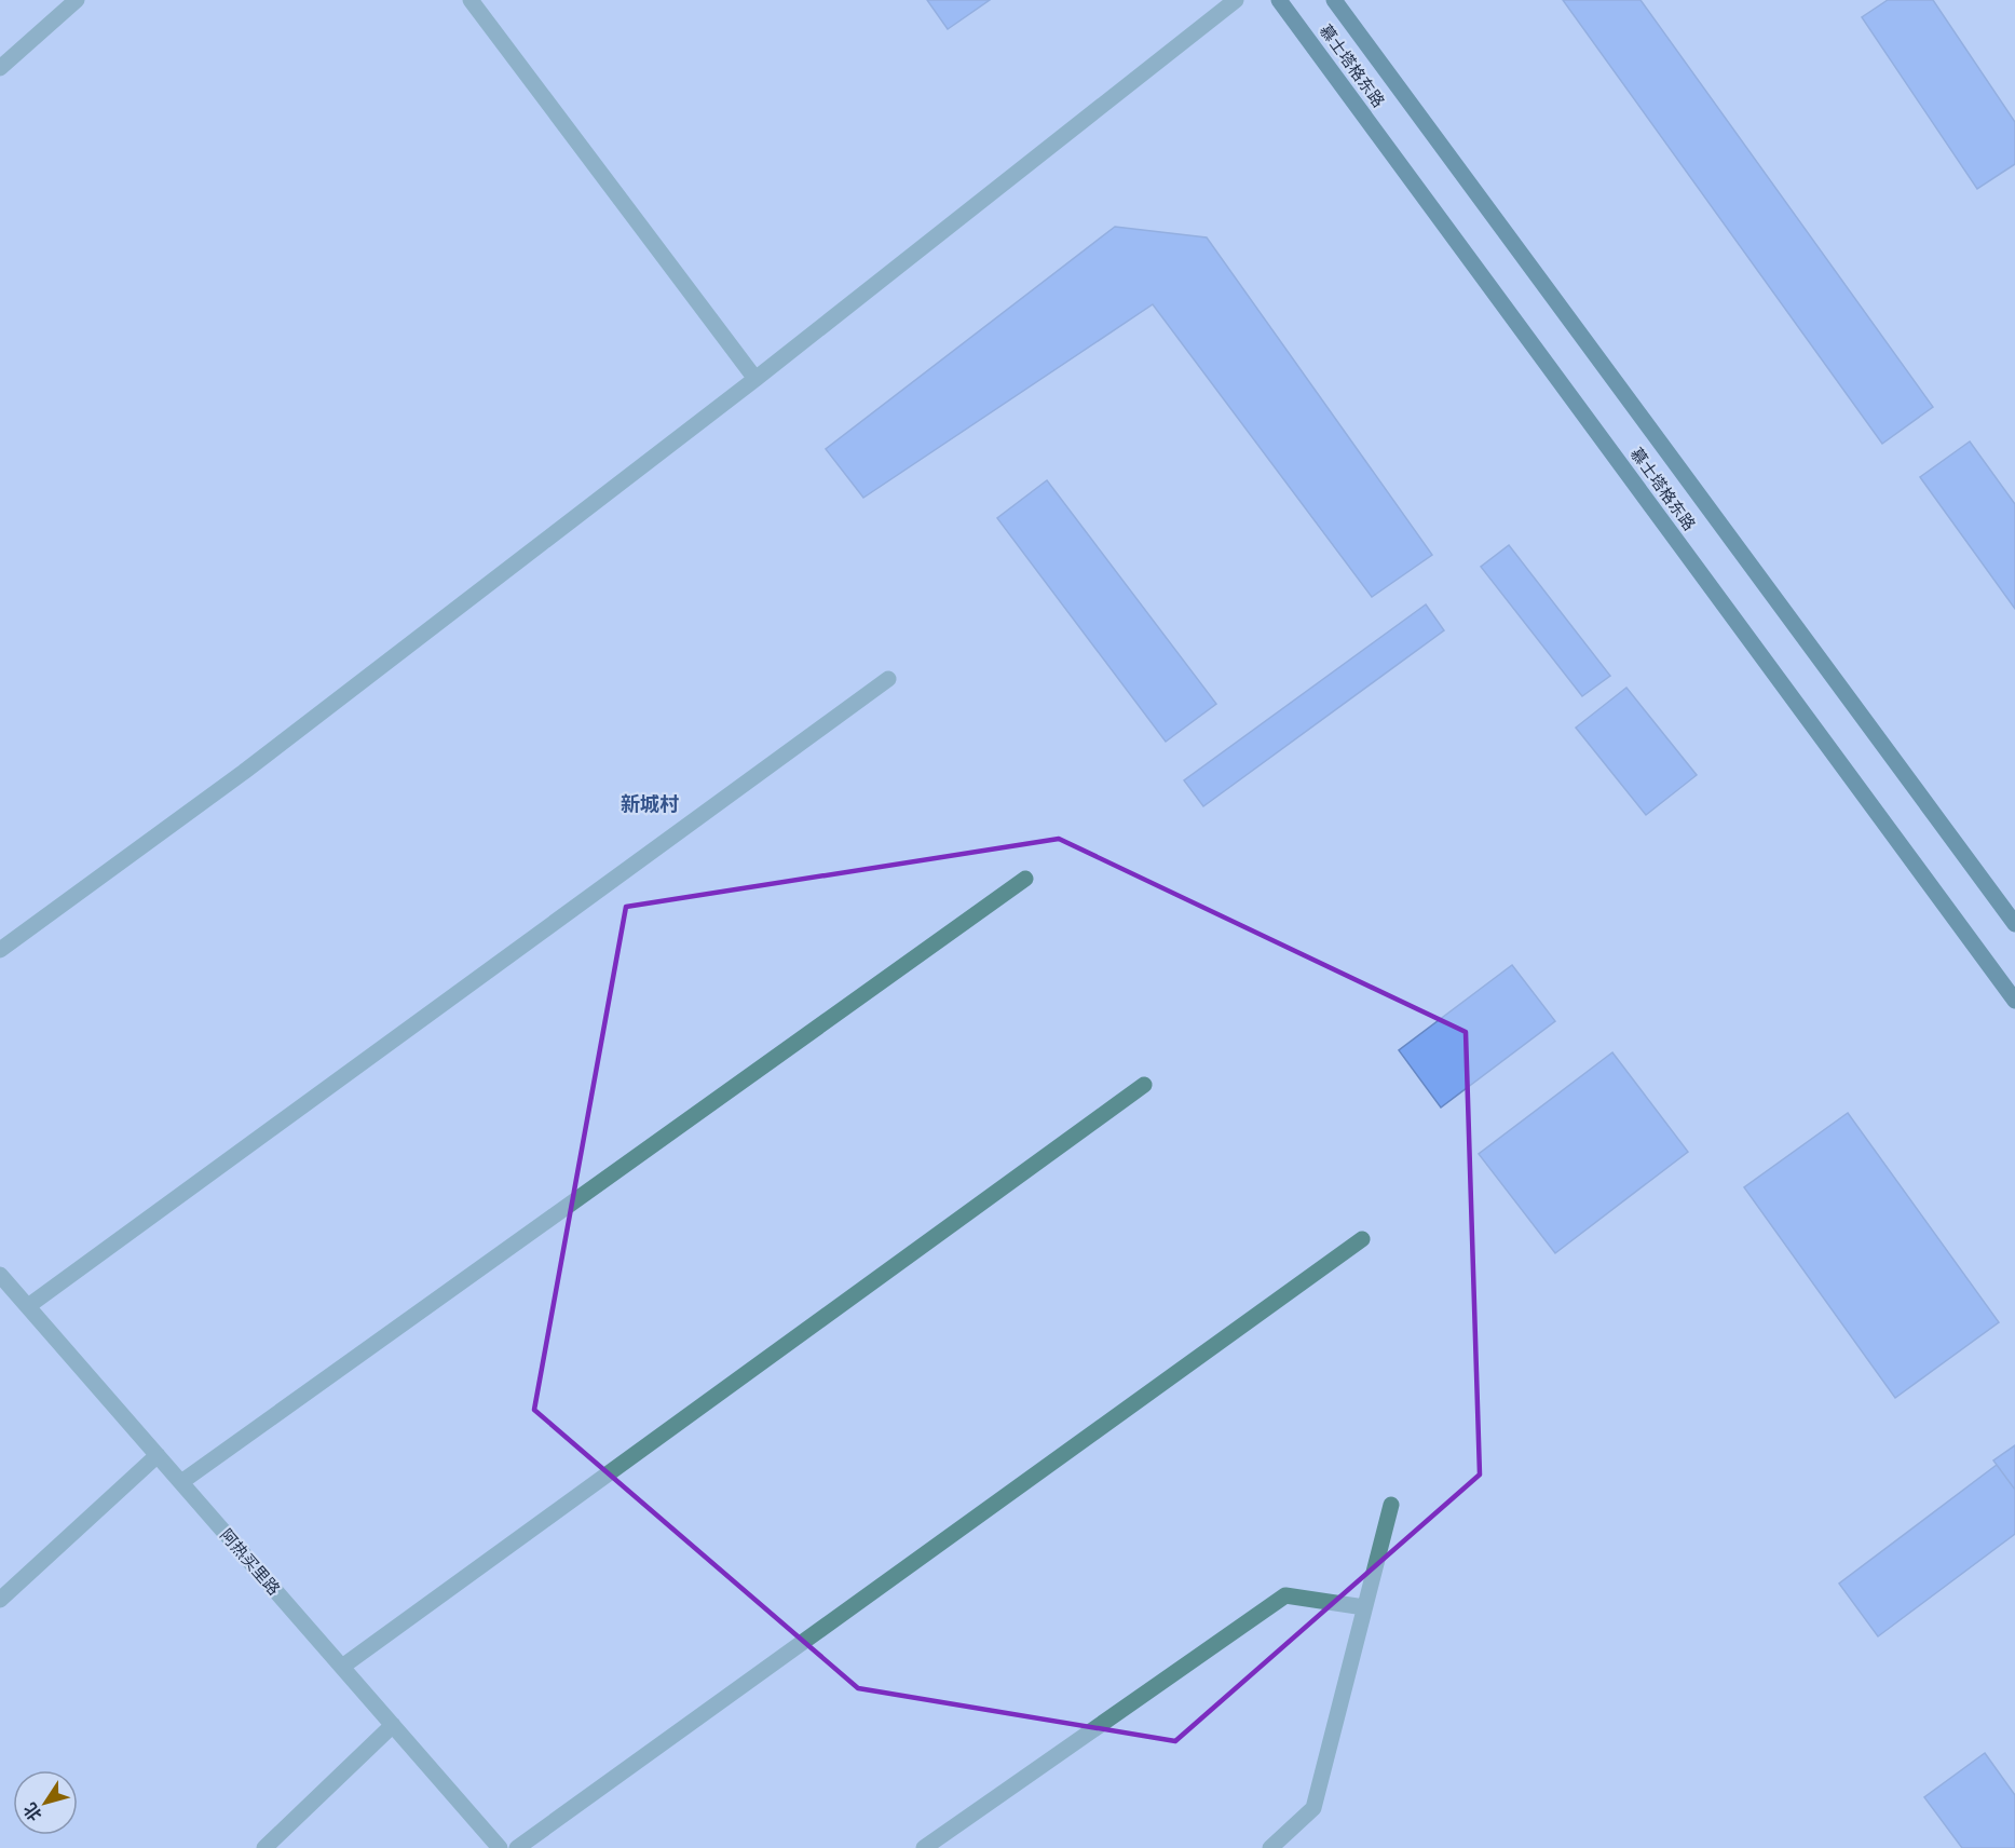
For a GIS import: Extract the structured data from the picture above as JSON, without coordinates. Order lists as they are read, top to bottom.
{
  "streets": {
    "main road": ["慕士塔格东路"],
    "street": ["阿热买里路"]
  },
  "districts": ["新城村"],
  "north": "bottom left"
}
